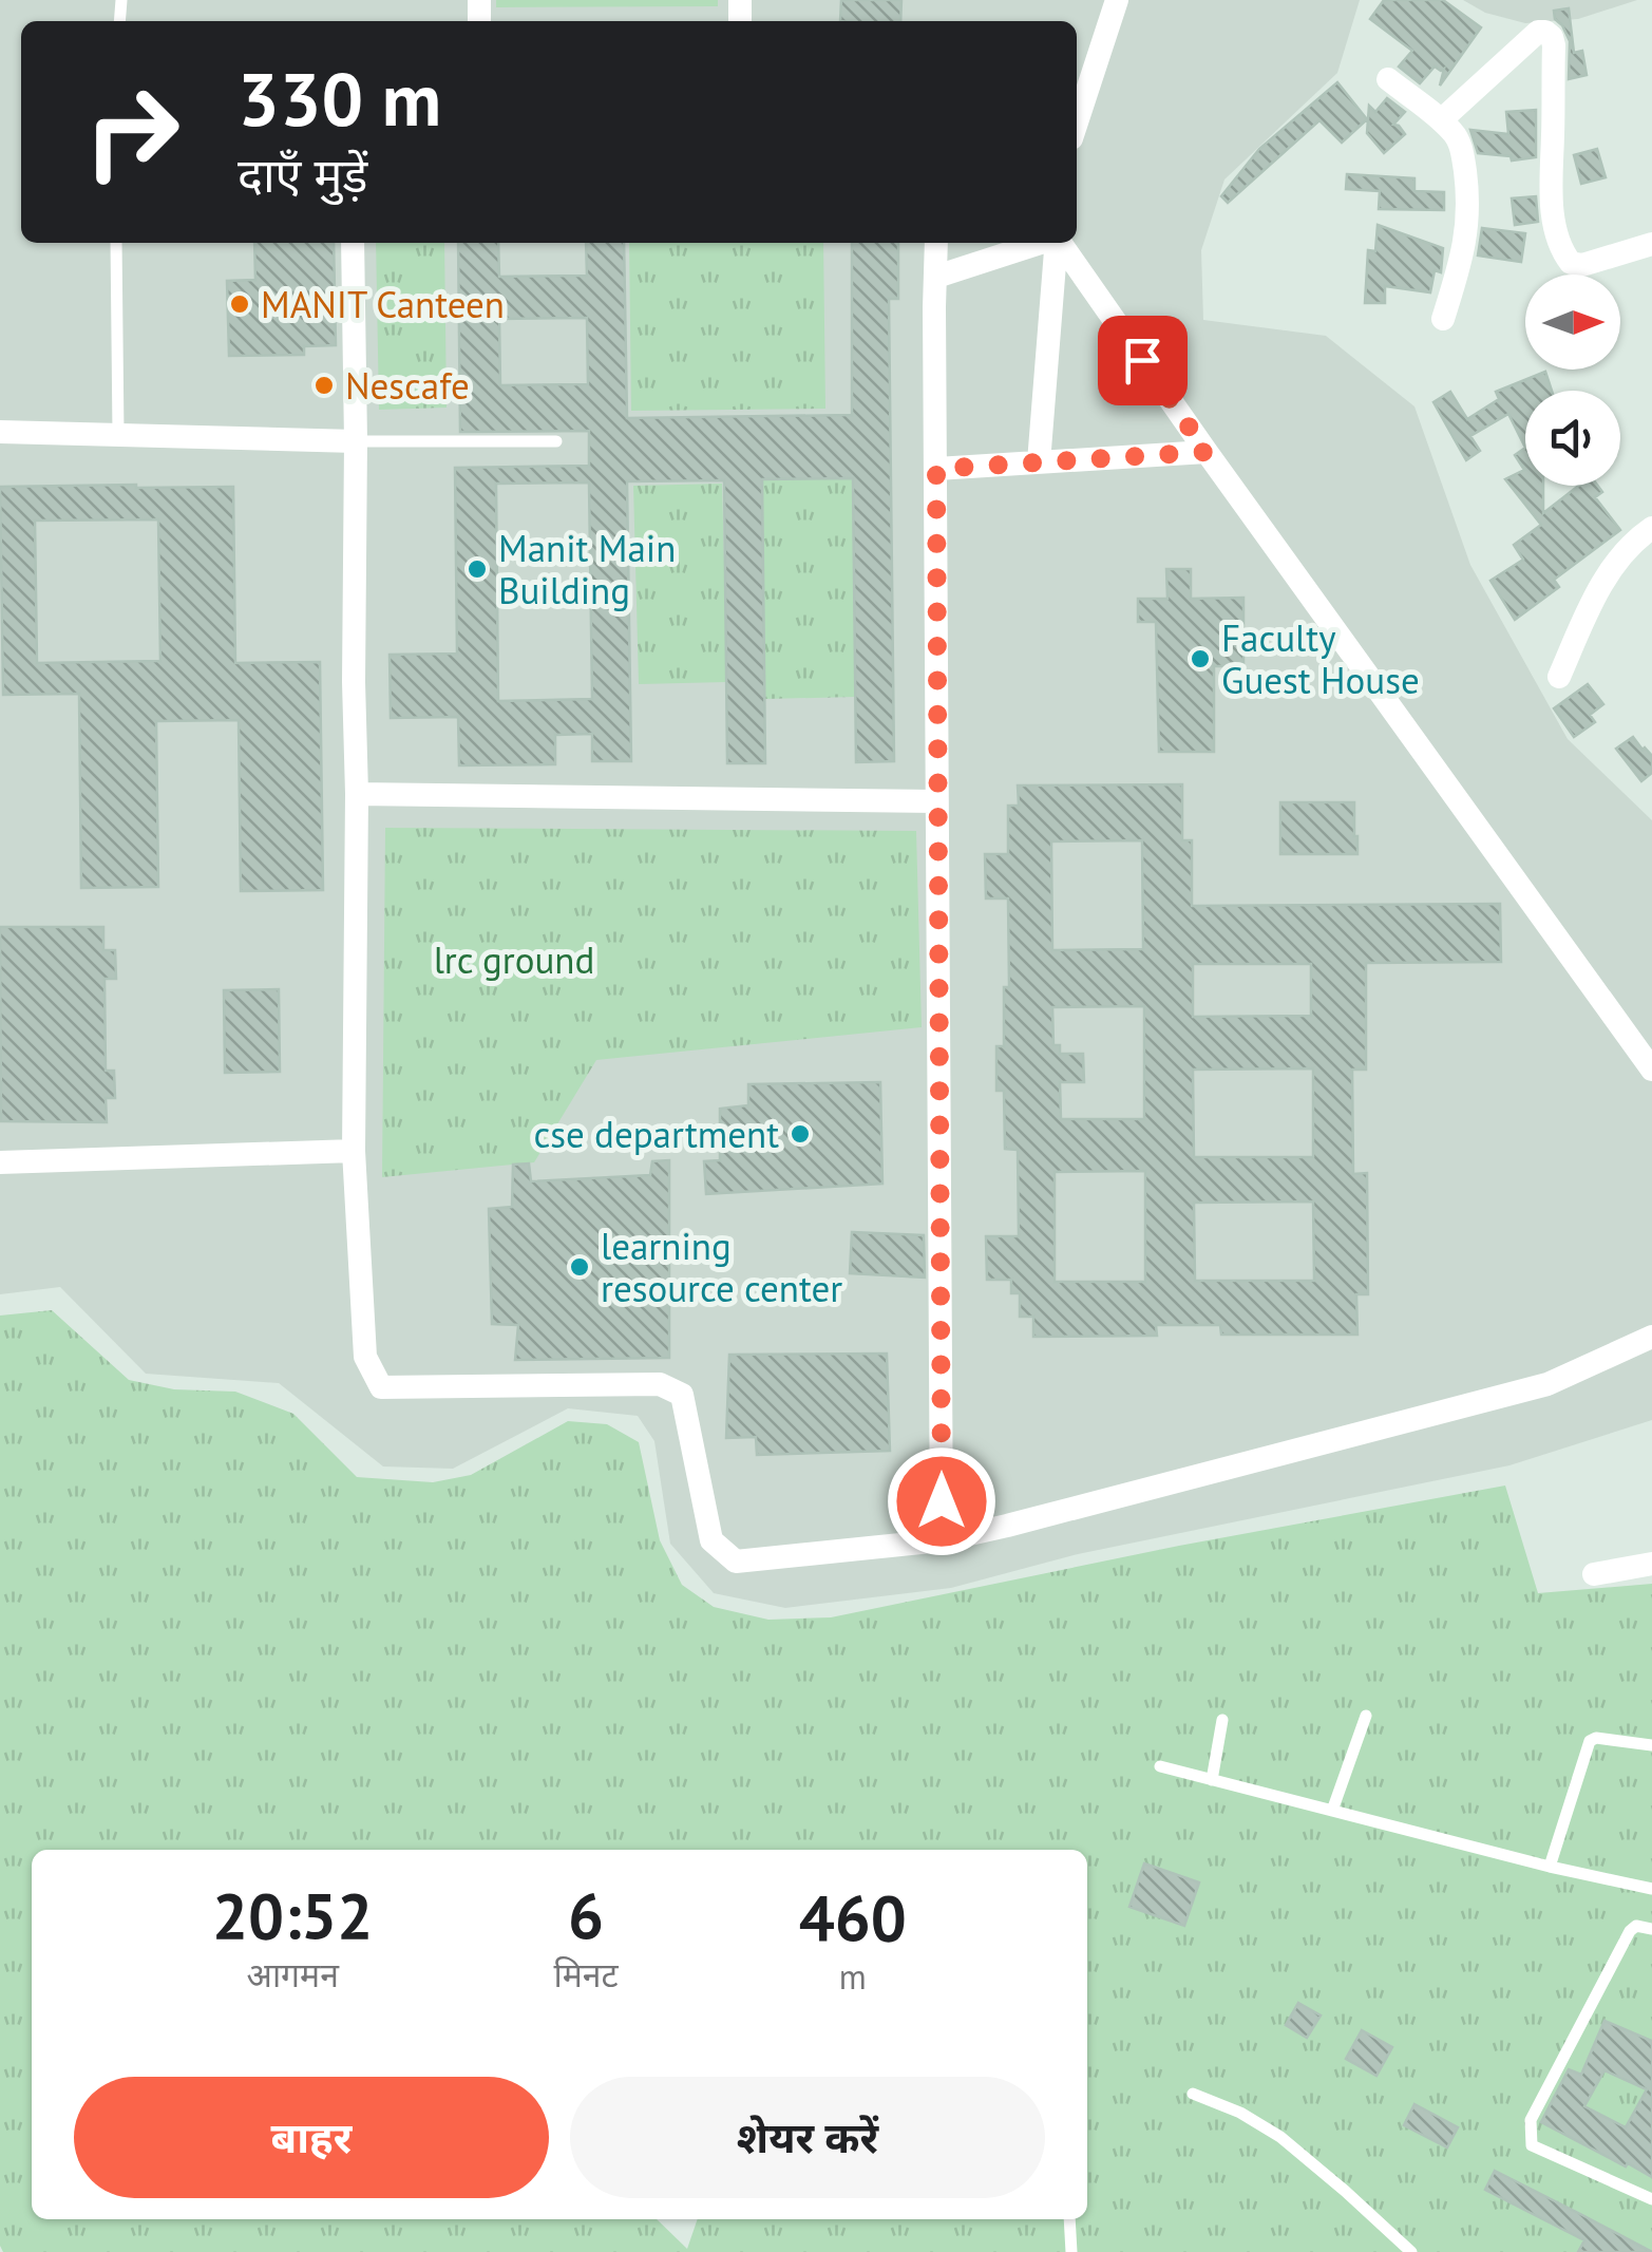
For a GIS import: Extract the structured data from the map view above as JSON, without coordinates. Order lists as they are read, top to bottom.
{
  "parks": ["lrc ground"],
  "places": [
    "MANIT Canteen",
    "Nescafe",
    "Manit Main Building",
    "Faculty Guest House",
    "cse department",
    "learning resource center"
  ],
  "north": "right",
  "page": {
    "turn": ["330 m", "दाएँ मुड़ें"],
    "eta": [
      "20:52",
      "आगमन",
      "6",
      "मिनट",
      "460",
      "m"
    ],
    "buttons": ["बाहर", "शेयर करें"]
  }
}
